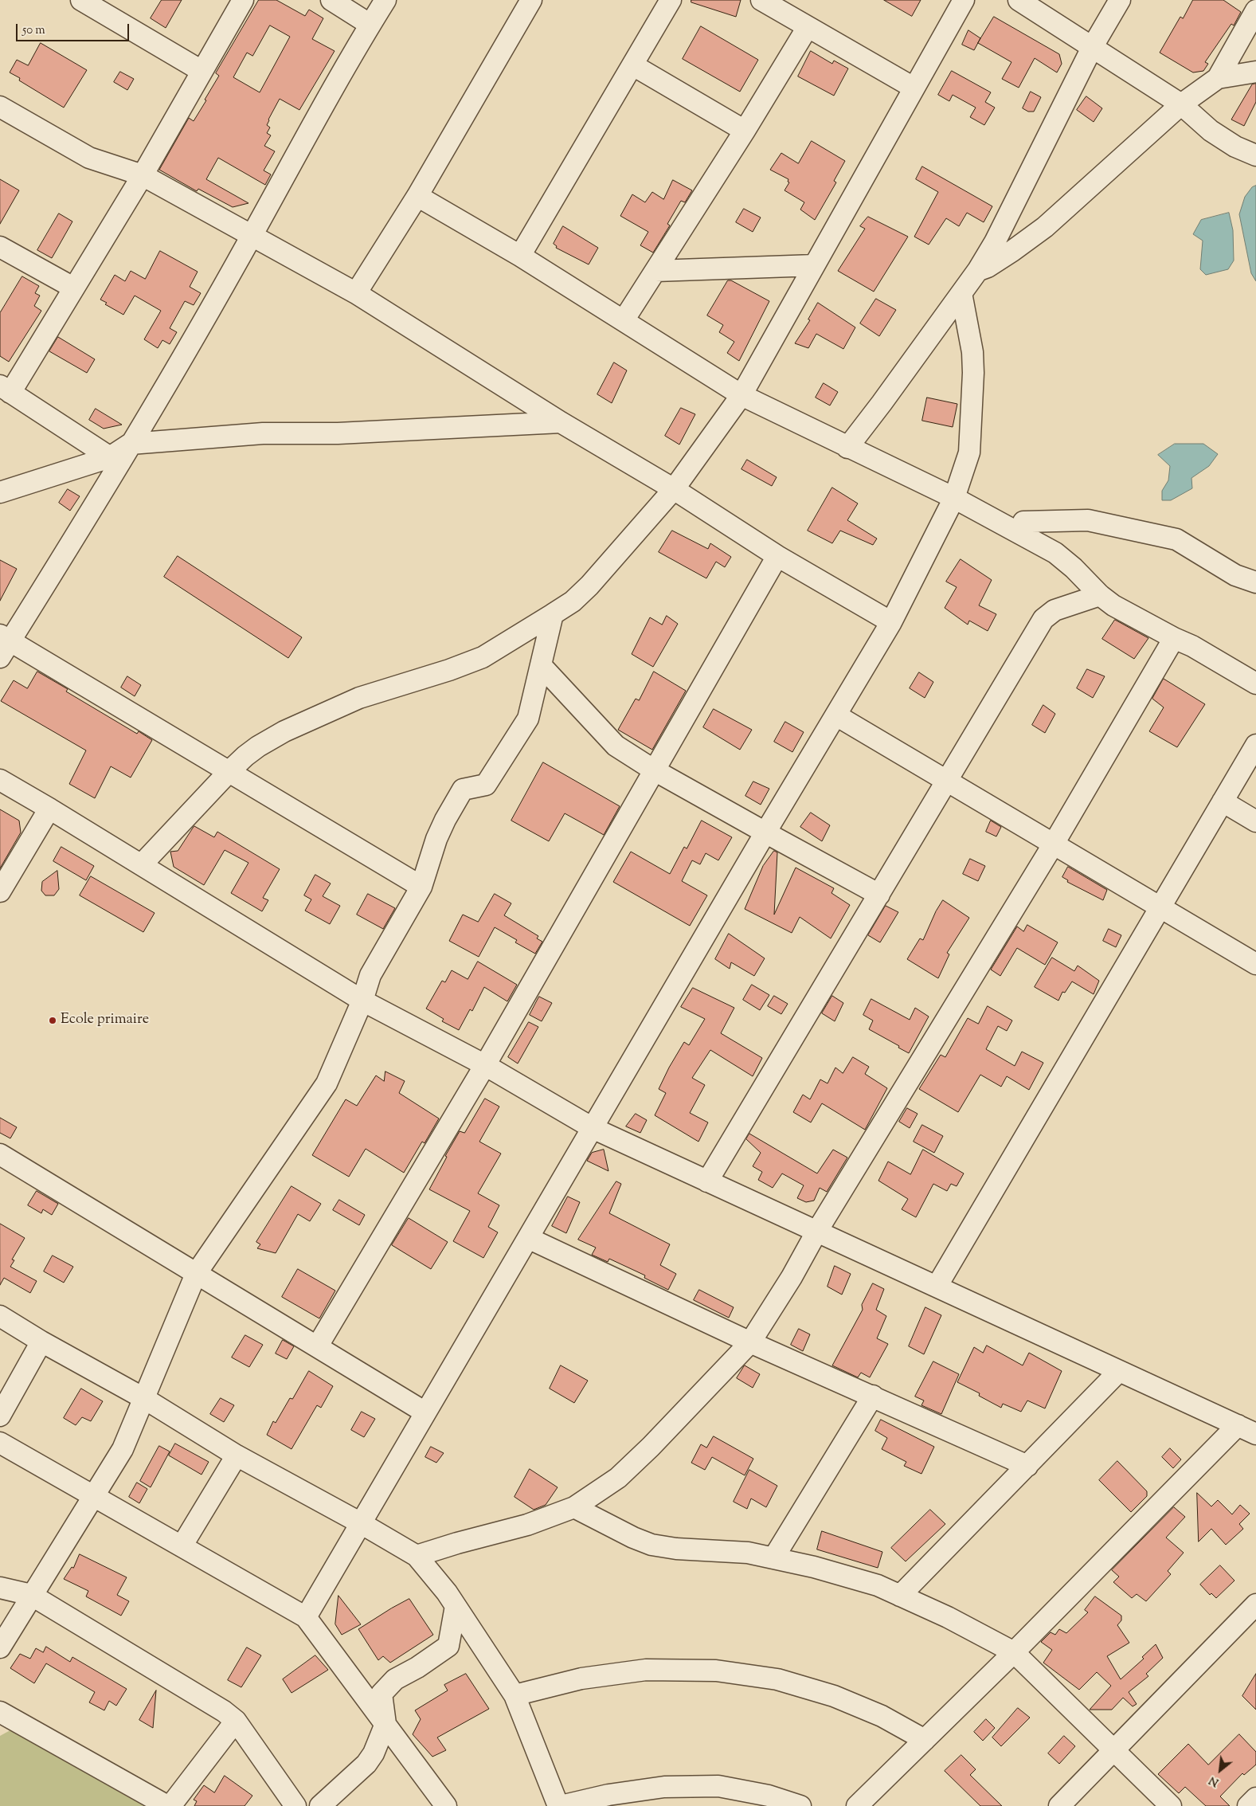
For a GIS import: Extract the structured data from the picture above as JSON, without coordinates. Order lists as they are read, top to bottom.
{
  "places": ["Ecole primaire"],
  "scale_bar": "50 m",
  "north": "bottom left"
}
